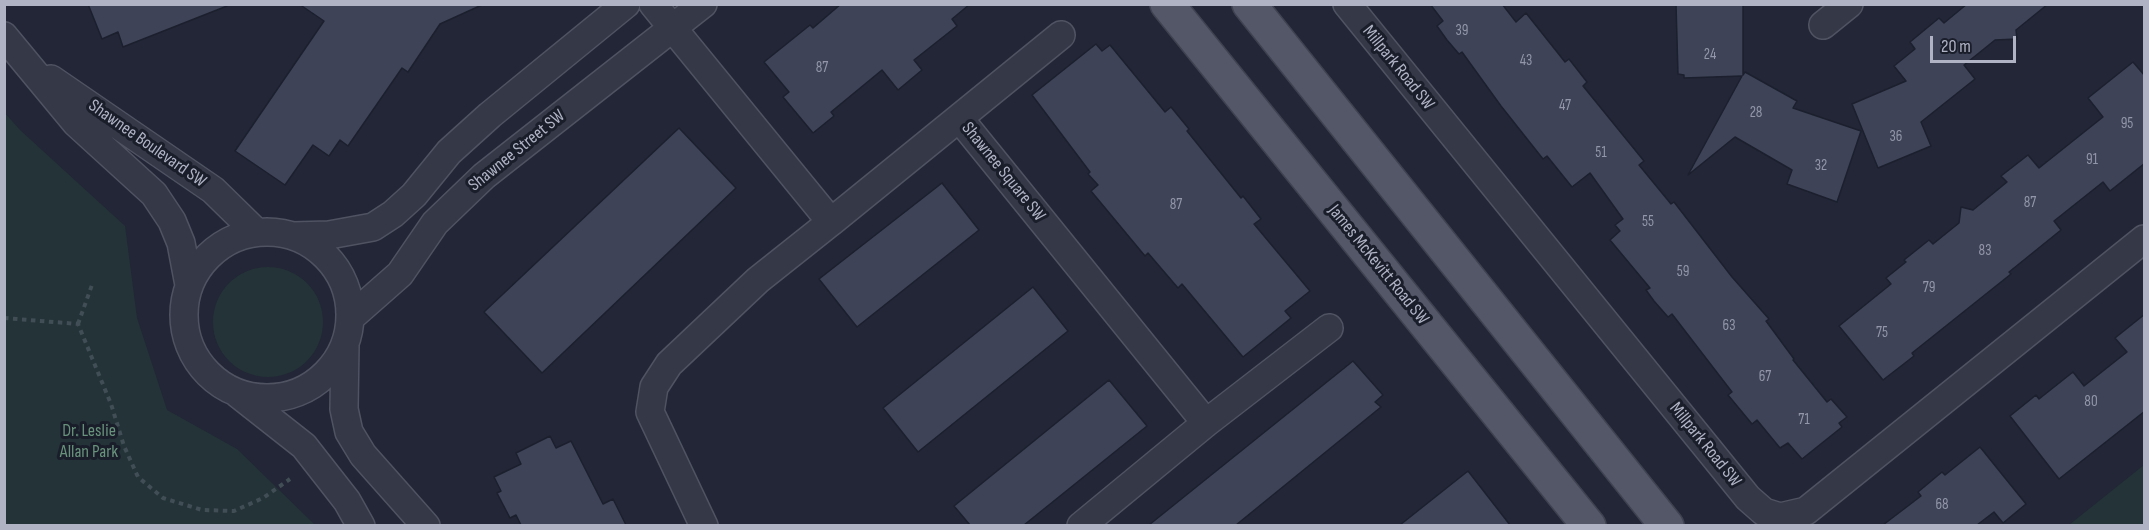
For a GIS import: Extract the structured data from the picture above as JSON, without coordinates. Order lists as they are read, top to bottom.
{
  "streets": {
    "main road": ["James McKevitt Road SW"],
    "street": [
      "Millpark Road SW",
      "Shawnee Boulevard SW",
      "Shawnee Street SW",
      "Shawnee Square SW"
    ]
  },
  "crossings": [
    ["Shawnee Boulevard SW", "Shawnee Street SW"]
  ],
  "parks": ["Dr. Leslie Allan Park"],
  "house_numbers": [
    "39",
    "24",
    "43",
    "87",
    "47",
    "28",
    "95",
    "36",
    "51",
    "91",
    "32",
    "87",
    "87",
    "55",
    "83",
    "59",
    "79",
    "63",
    "75",
    "67",
    "80",
    "71",
    "68"
  ],
  "scale_bar": "20 m"
}
